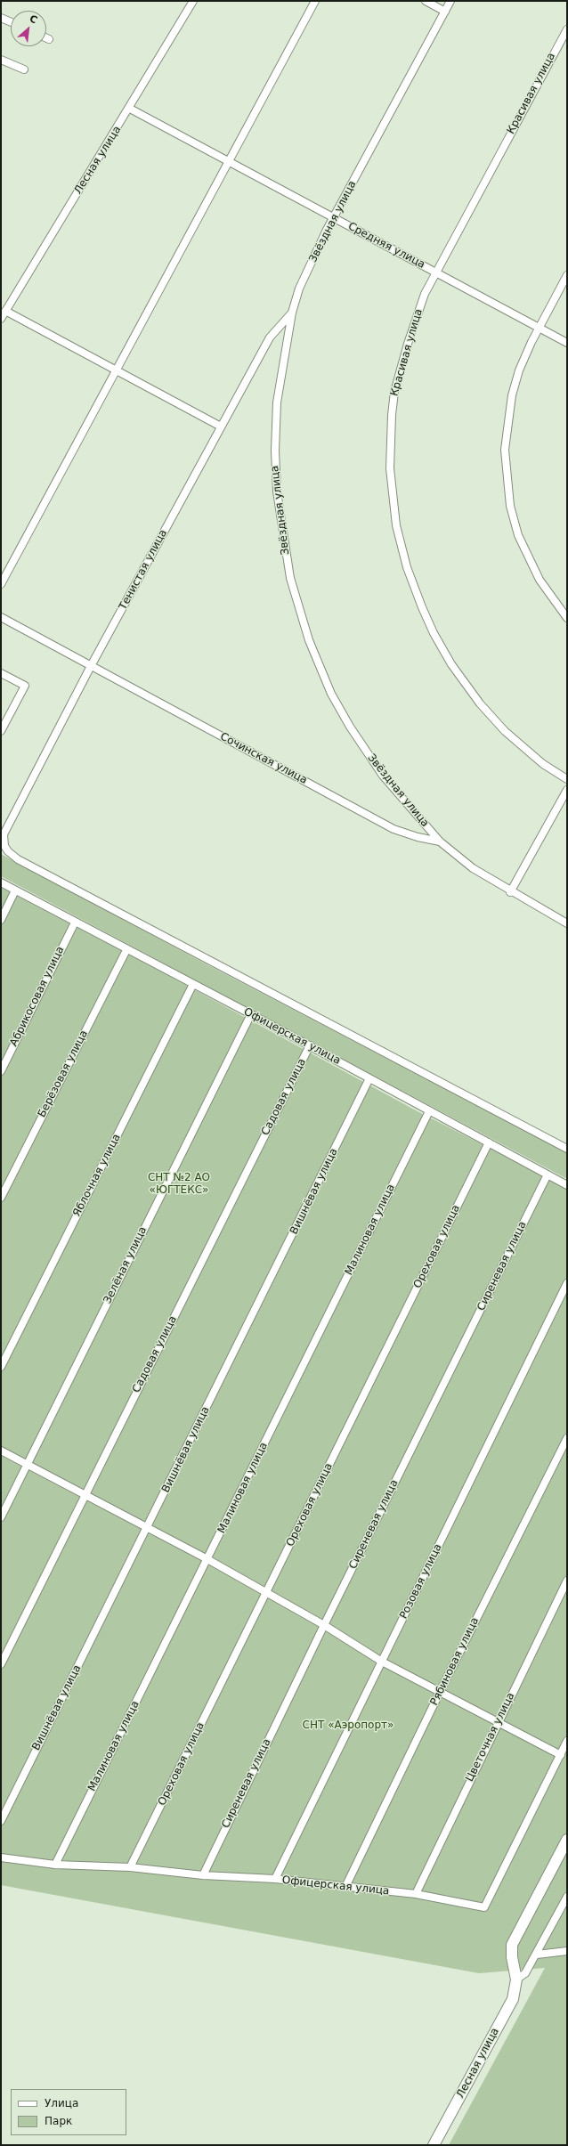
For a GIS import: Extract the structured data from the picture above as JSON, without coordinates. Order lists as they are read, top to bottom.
{
  "streets": {
    "street": [
      "Красивая улица",
      "Лесная улица",
      "Звёздная улица",
      "Средняя улица",
      "Тенистая улица",
      "Сочинская улица",
      "Абрикосовая улица",
      "Офицерская улица",
      "Берёзовая улица",
      "Садовая улица",
      "Яблочная улица",
      "Вишнёвая улица",
      "Малиновая улица",
      "Ореховая улица",
      "Зелёная улица",
      "Сиреневая улица",
      "Розовая улица",
      "Рябиновая улица",
      "Цветочная улица"
    ]
  },
  "crossings": [
    ["Красивая улица", "Средняя улица"],
    ["Лесная улица", "Средняя улица"],
    ["Звёздная улица", "Средняя улица"],
    ["Звёздная улица", "Тенистая улица"],
    ["Звёздная улица", "Сочинская улица"],
    ["Тенистая улица", "Сочинская улица"],
    ["Абрикосовая улица", "Офицерская улица"],
    ["Офицерская улица", "Берёзовая улица"],
    ["Офицерская улица", "Садовая улица"],
    ["Офицерская улица", "Яблочная улица"],
    ["Офицерская улица", "Вишнёвая улица"],
    ["Офицерская улица", "Малиновая улица"],
    ["Офицерская улица", "Ореховая улица"],
    ["Офицерская улица", "Зелёная улица"],
    ["Офицерская улица", "Сиреневая улица"],
    ["Офицерская улица", "Розовая улица"],
    ["Офицерская улица", "Рябиновая улица"],
    ["Офицерская улица", "Цветочная улица"]
  ],
  "parks": ["СНТ №2 АО «ЮГТЕКС»", "СНТ «Аэропорт»"],
  "legend": ["Улица", "Парк"],
  "north": "top right"
}
